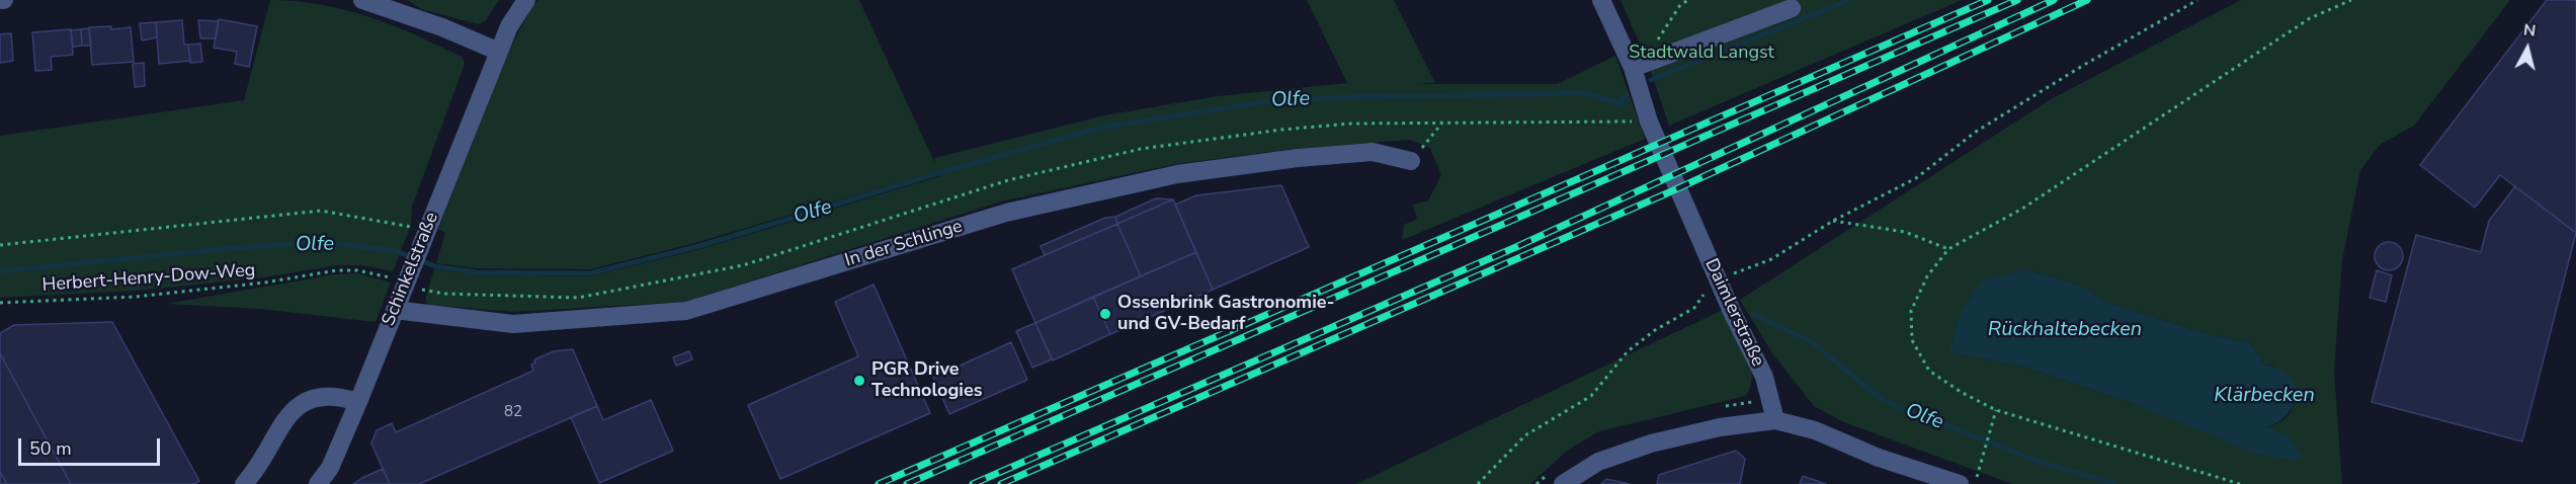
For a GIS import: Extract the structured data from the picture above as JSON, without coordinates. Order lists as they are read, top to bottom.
{
  "streets": {
    "street": ["In der Schlinge", "Schinkelstraße", "Daimlerstraße"],
    "path": ["Herbert-Henry-Dow-Weg"]
  },
  "crossings": [
    ["In der Schlinge", "Schinkelstraße"],
    ["Schinkelstraße", "Herbert-Henry-Dow-Weg"]
  ],
  "water": ["Olfe", "Rückhaltebecken", "Klärbecken"],
  "parks": ["Stadtwald Langst"],
  "places": ["Ossenbrink Gastronomie- und GV-Bedarf", "PGR Drive Technologies"],
  "house_numbers": ["82"],
  "scale_bar": "50 m",
  "north": "top"
}
